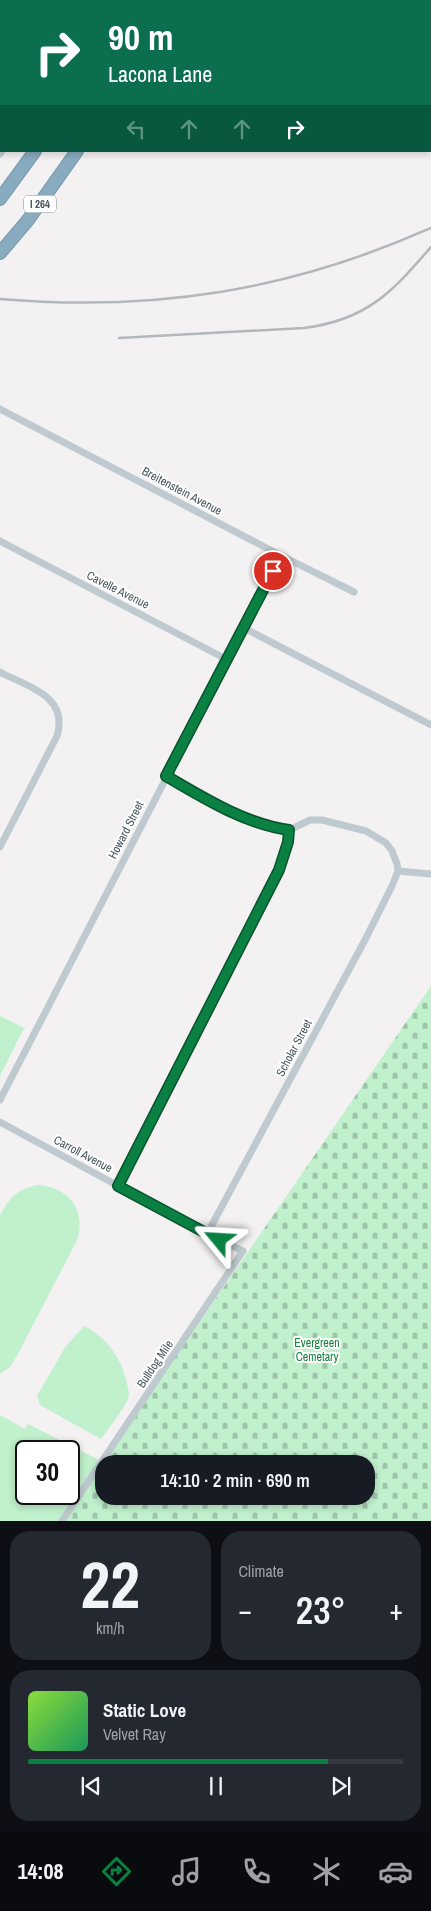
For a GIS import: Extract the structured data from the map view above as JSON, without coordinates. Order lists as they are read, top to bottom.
{
  "streets": {
    "highway": ["I 264"],
    "street": [
      "Breitenstein Avenue",
      "Cavelle Avenue",
      "Howard Street",
      "Scholar Street",
      "Carroll Avenue",
      "Bulldog Mile"
    ]
  },
  "crossings": [
    ["Cavelle Avenue", "Howard Street"],
    ["Scholar Street", "Carroll Avenue"],
    ["Scholar Street", "Bulldog Mile"],
    ["Carroll Avenue", "Bulldog Mile"]
  ],
  "parks": ["Evergreen Cemetary"],
  "page": {
    "turn": ["90 m", "Lacona Lane"],
    "limit": "30",
    "trip": "14:10 · 2 min · 690 m",
    "tile": [
      ["22", "km/h"],
      "Climate"
    ],
    "heat": ["−", "23°", "+"],
    "song": ["Static Love", "Velvet Ray"],
    "tabs": "14:08"
  }
}
